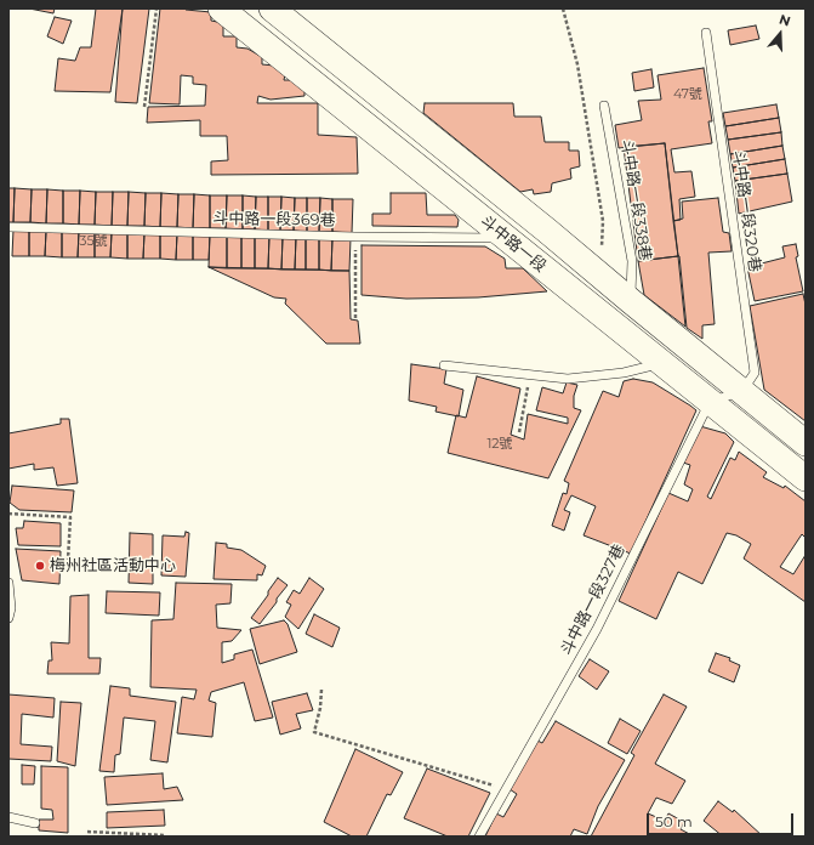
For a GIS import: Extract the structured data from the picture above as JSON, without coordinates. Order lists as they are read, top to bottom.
{
  "streets": {
    "main road": ["斗中路一段"],
    "lane": [
      "斗中路一段338巷",
      "斗中路一段320巷",
      "斗中路一段369巷",
      "斗中路一段327巷"
    ]
  },
  "crossings": [
    ["斗中路一段338巷", "斗中路一段"],
    ["斗中路一段320巷", "斗中路一段"],
    ["斗中路一段369巷", "斗中路一段"],
    ["斗中路一段", "斗中路一段327巷"]
  ],
  "places": ["梅州社區活動中心"],
  "house_numbers": ["47號", "35號", "12號"],
  "scale_bar": "50 m",
  "north": "top"
}
